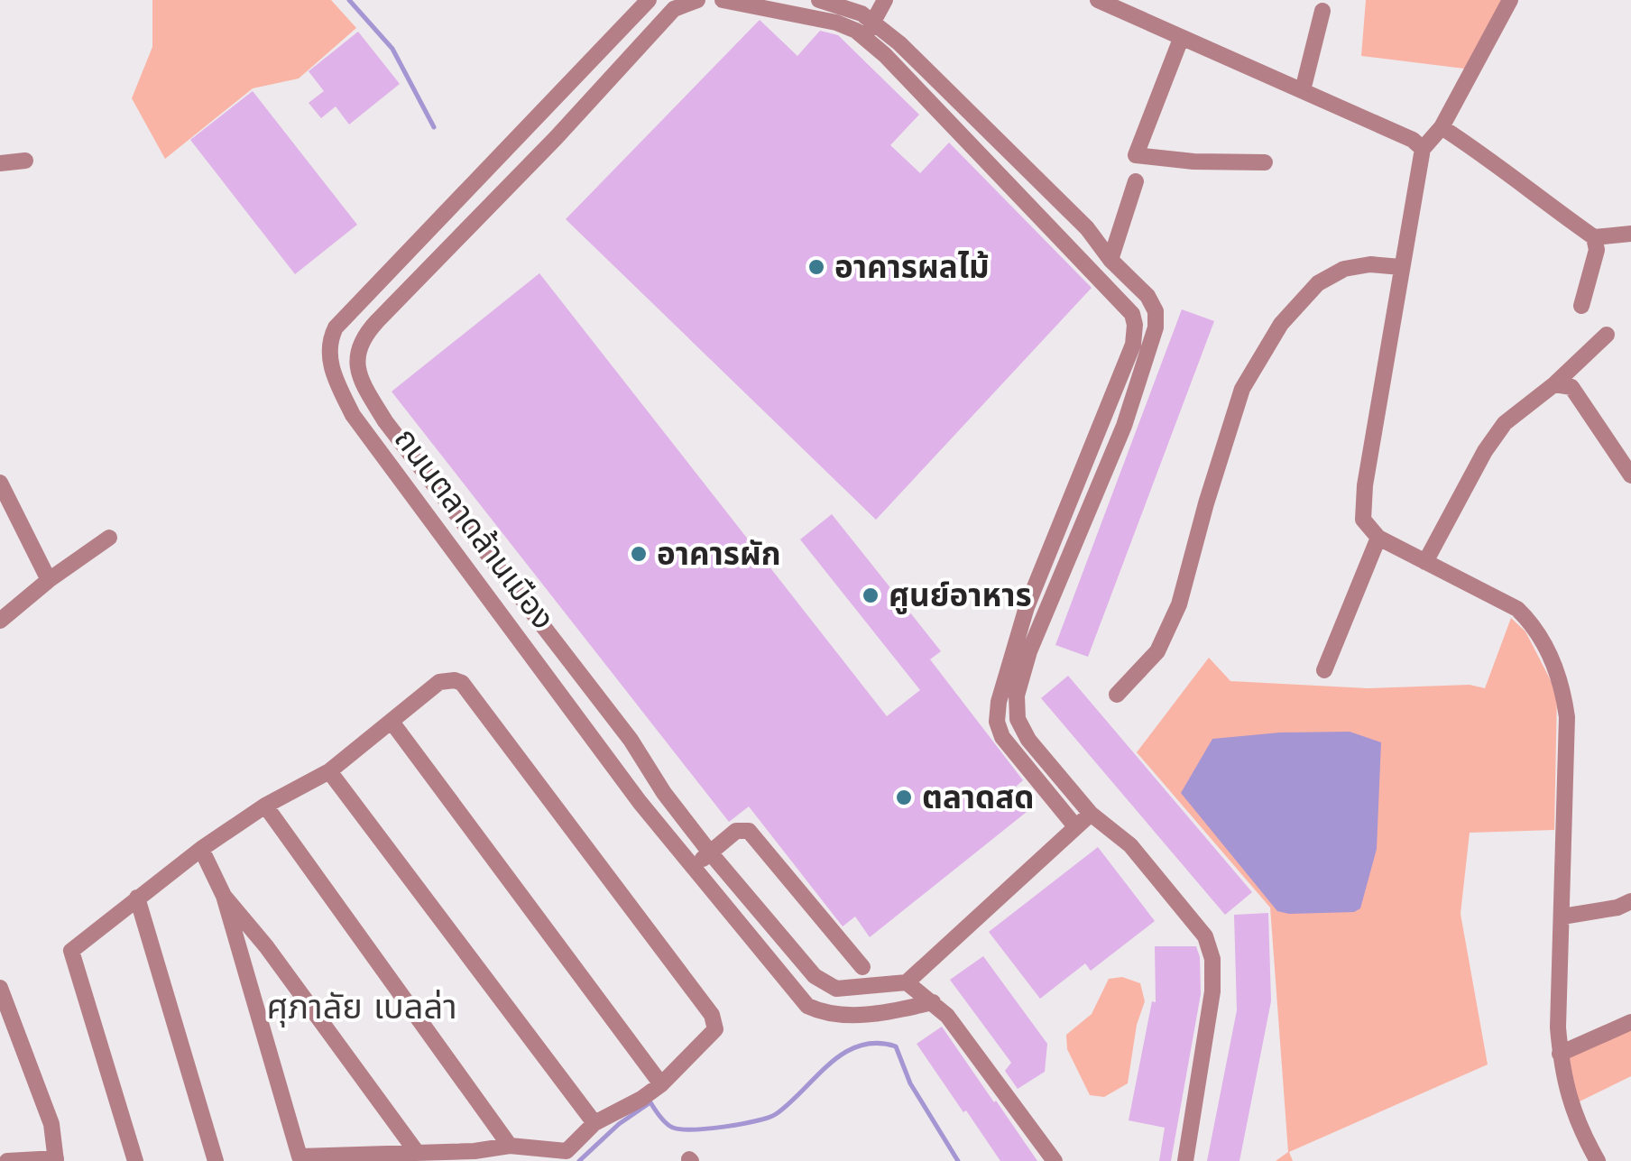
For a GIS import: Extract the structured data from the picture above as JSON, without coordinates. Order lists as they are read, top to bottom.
{
  "streets": {
    "street": ["ถนนตลาดล้านเมือง"]
  },
  "districts": ["ศุภาลัย เบลล่า"],
  "places": [
    "อาคารผลไม้",
    "อาคารผัก",
    "ศูนย์อาหาร",
    "ตลาดสด"
  ]
}
